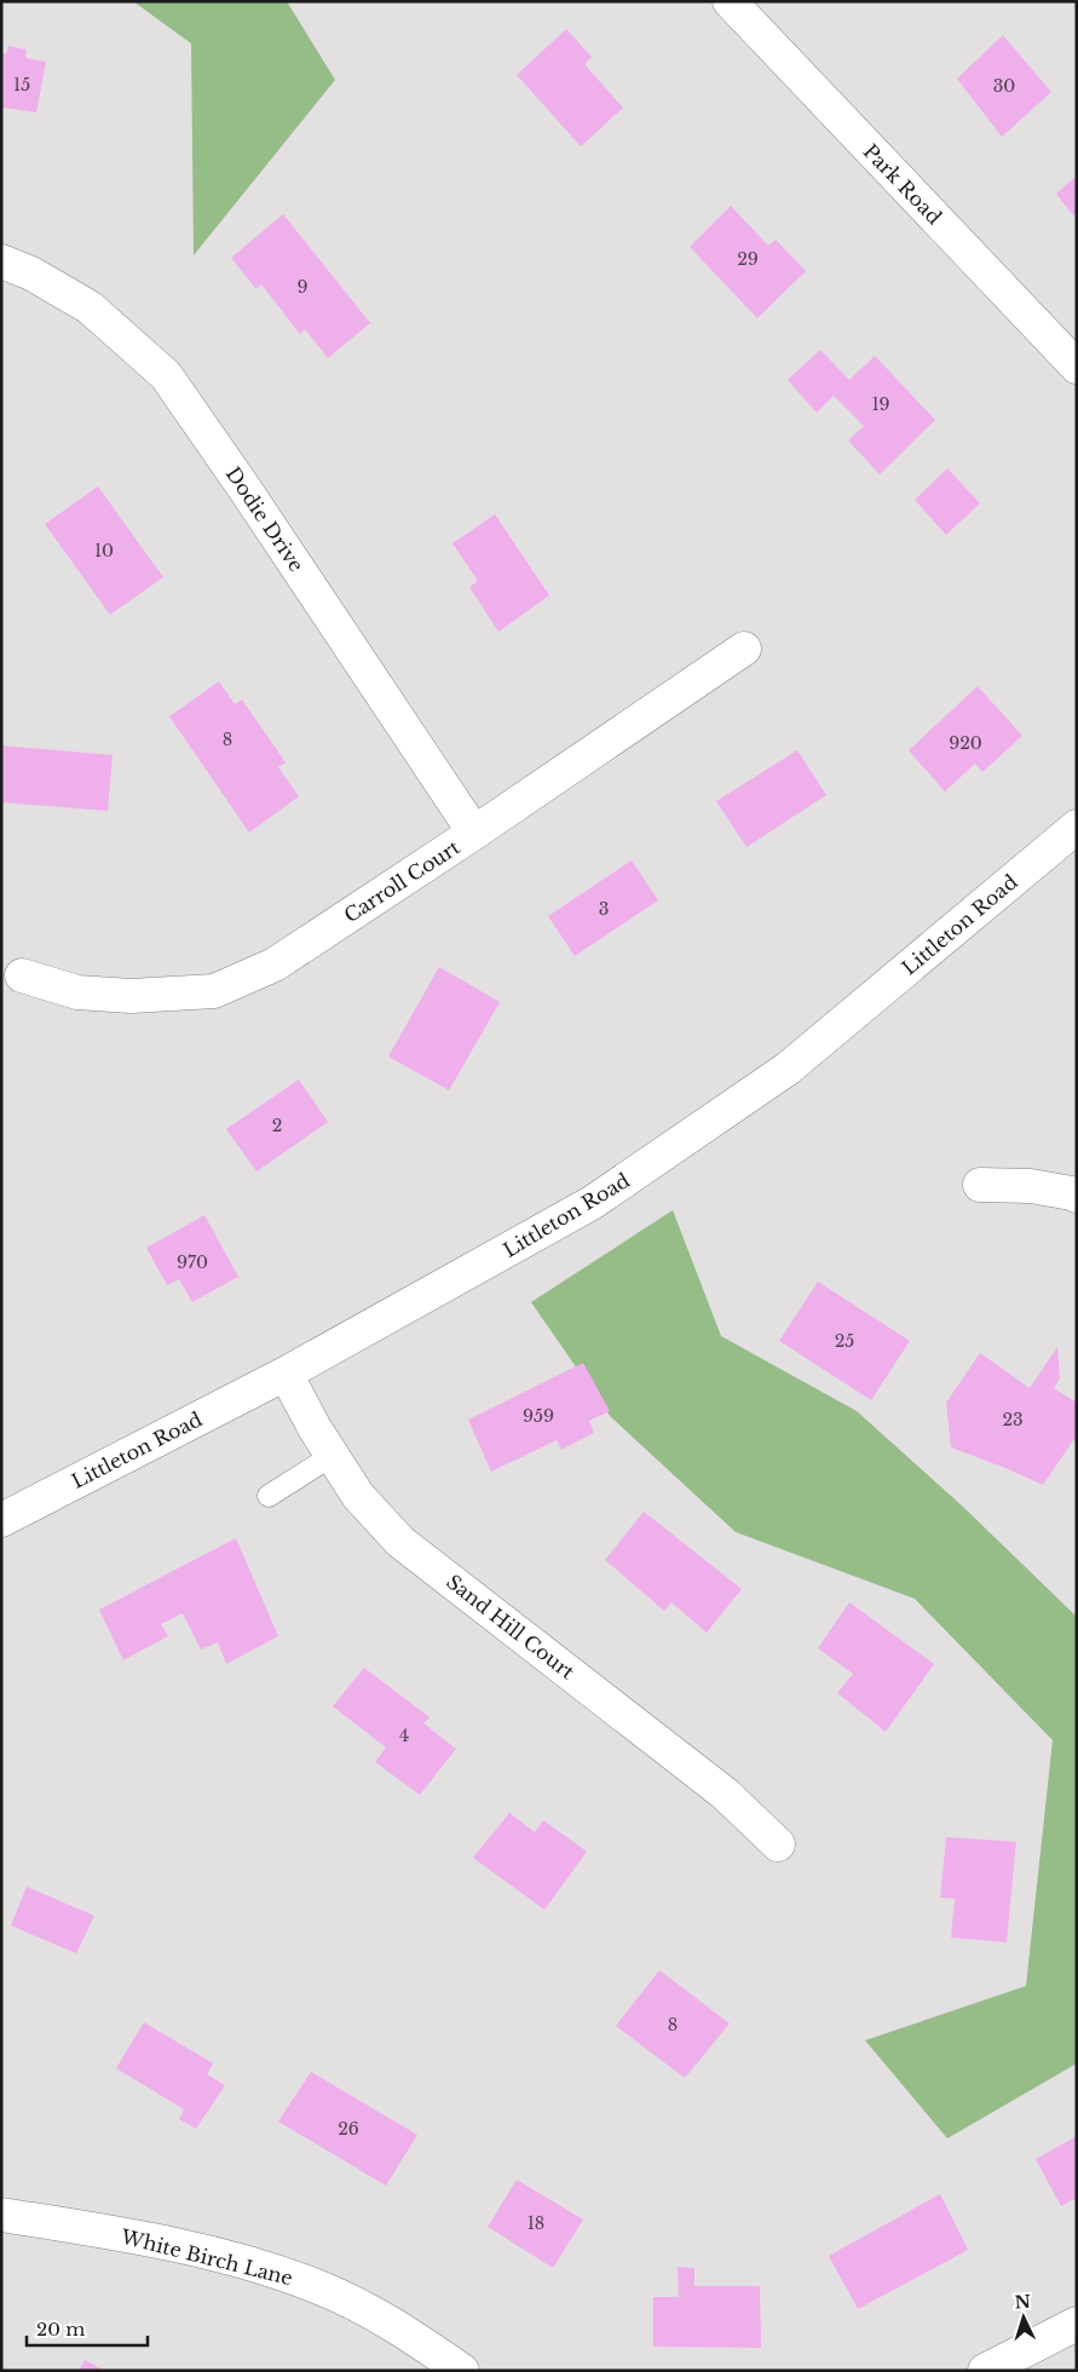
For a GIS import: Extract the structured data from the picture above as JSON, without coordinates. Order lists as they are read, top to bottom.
{
  "streets": {
    "street": [
      "Park Road",
      "Dodie Drive",
      "Carroll Court",
      "Littleton Road",
      "Sand Hill Court",
      "White Birch Lane"
    ]
  },
  "crossings": [
    ["Dodie Drive", "Carroll Court"],
    ["Littleton Road", "Sand Hill Court"]
  ],
  "house_numbers": [
    "15",
    "30",
    "29",
    "9",
    "19",
    "10",
    "8",
    "920",
    "3",
    "2",
    "970",
    "25",
    "959",
    "23",
    "4",
    "8",
    "26",
    "18"
  ],
  "scale_bar": "20 m",
  "north": "top"
}
